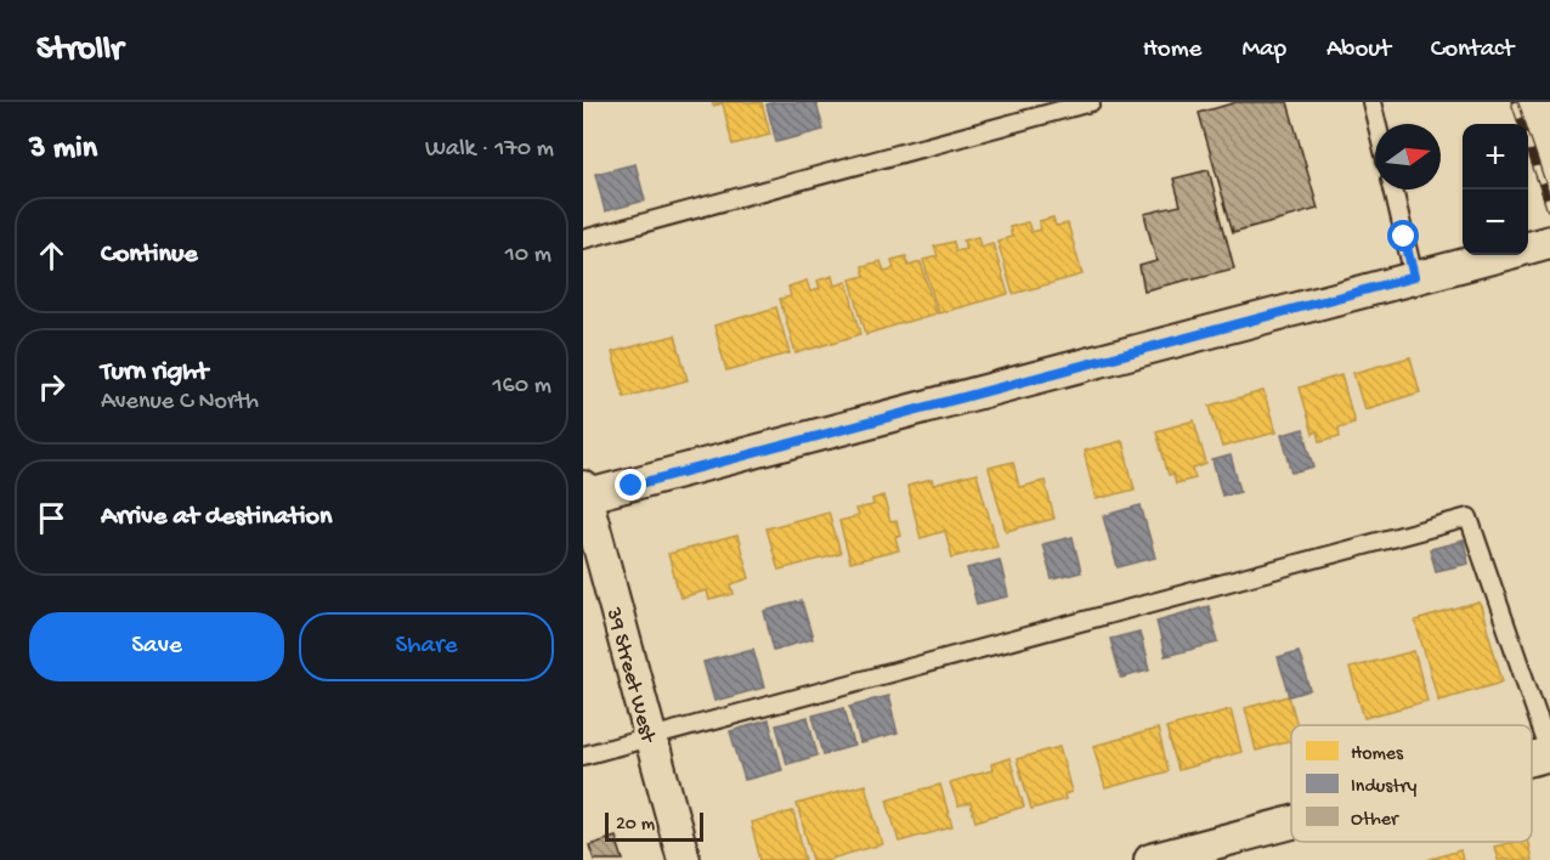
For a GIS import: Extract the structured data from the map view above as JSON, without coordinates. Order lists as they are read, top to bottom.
{
  "streets": {
    "street": ["39 Street West"]
  },
  "legend": ["Homes", "Industry", "Other"],
  "scale_bar": "20 m",
  "north": "right",
  "page": {
    "header": "Strollr",
    "nav": [
      "Home",
      "Map",
      "About",
      "Contact"
    ],
    "heading": ["3 min", "Walk · 170 m"],
    "map_buttons": ["+", "−"],
    "list": [
      ["Continue", "10 m"],
      ["Turn right", "Avenue C North", "160 m"],
      "Arrive at destination"
    ],
    "buttons": ["Save", "Share"],
    "scale": "20 m"
  }
}
